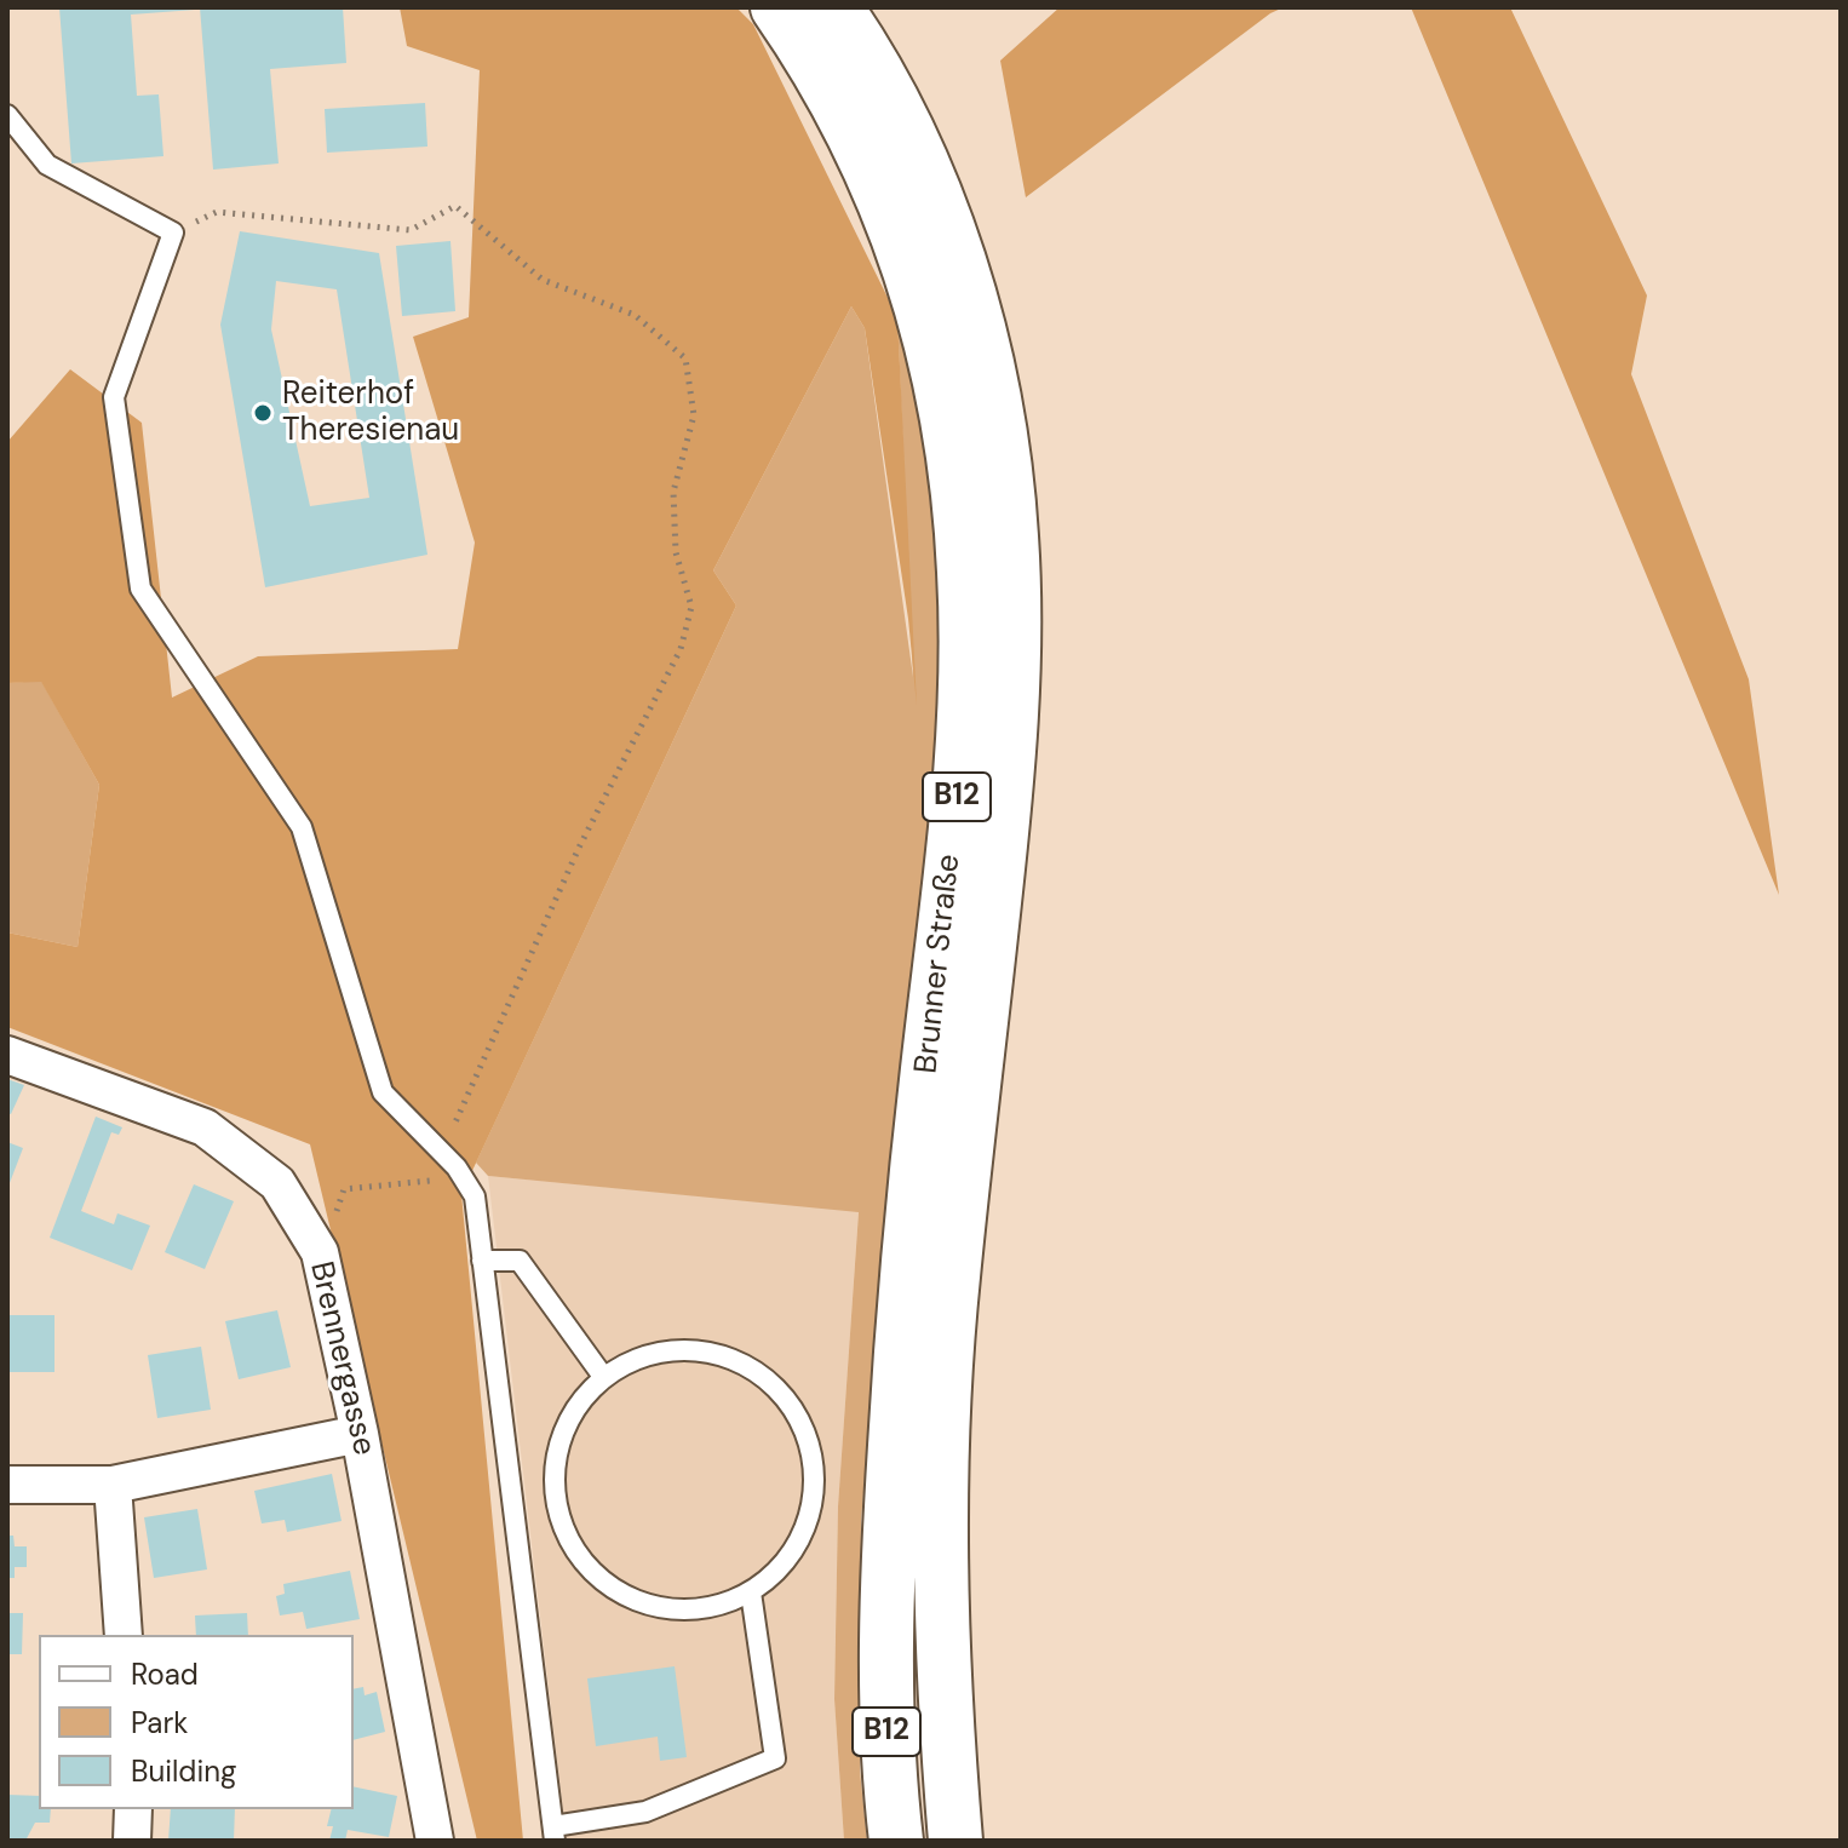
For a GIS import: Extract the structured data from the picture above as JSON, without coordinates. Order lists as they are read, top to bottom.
{
  "streets": {
    "main road": ["B12", "Brunner Straße"],
    "street": ["Brennergasse"]
  },
  "places": ["Reiterhof Theresienau"],
  "legend": ["Road", "Park", "Building"]
}
